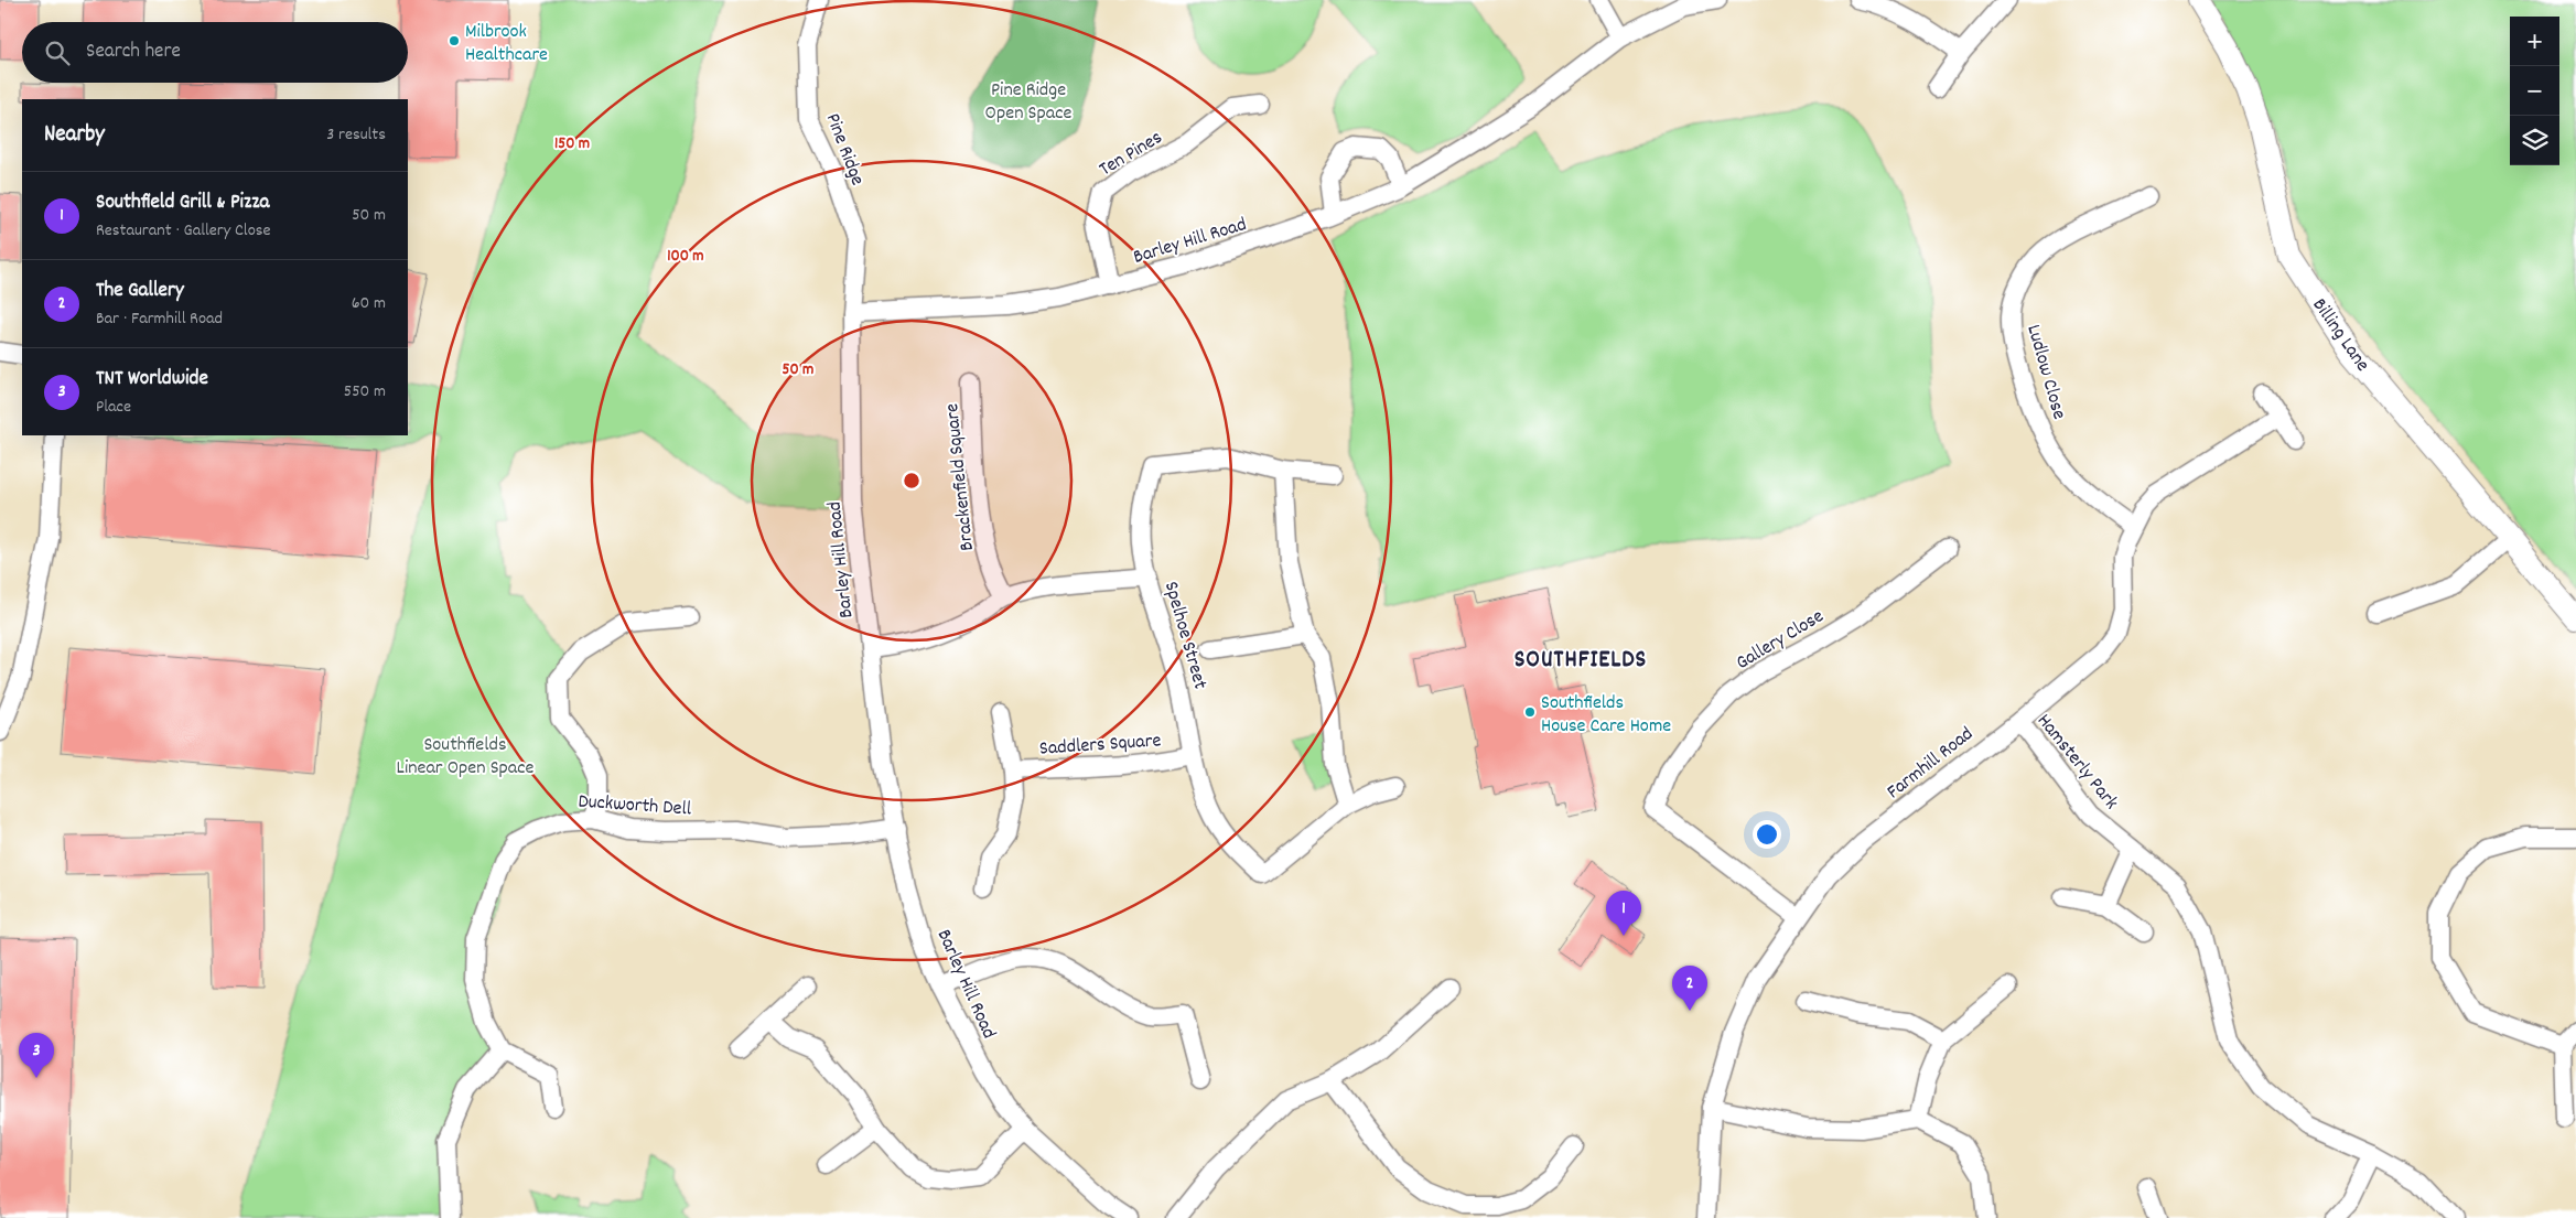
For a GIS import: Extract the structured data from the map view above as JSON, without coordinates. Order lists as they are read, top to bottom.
{
  "streets": {
    "street": [
      "Pine Ridge",
      "Ten Pines",
      "Barley Hill Road",
      "Billing Lane",
      "Ludlow Close",
      "Brackenfield Square",
      "Spelhoe Street",
      "Gallery Close",
      "Saddlers Square",
      "Hamsterly Park",
      "Farmhill Road",
      "Duckworth Dell"
    ]
  },
  "crossings": [
    ["Pine Ridge", "Barley Hill Road"],
    ["Ten Pines", "Barley Hill Road"],
    ["Barley Hill Road", "Spelhoe Street"],
    ["Barley Hill Road", "Duckworth Dell"],
    ["Ludlow Close", "Farmhill Road"],
    ["Brackenfield Square", "Spelhoe Street"],
    ["Spelhoe Street", "Saddlers Square"],
    ["Gallery Close", "Farmhill Road"],
    ["Hamsterly Park", "Farmhill Road"]
  ],
  "districts": ["SOUTHFIELDS"],
  "parks": ["Pine Ridge Open Space", "Southfields Linear Open Space"],
  "places": ["Milbrook Healthcare", "Southfields House Care Home"],
  "page": {
    "map_buttons": ["+", "−"],
    "search": "Search here",
    "heading": ["Nearby", "3 results"],
    "list": [
      {
        "mark": "1",
        "name": "Southfield Grill & Pizza",
        "note": "Restaurant · Gallery Close",
        "value": "50 m"
      },
      {
        "mark": "2",
        "name": "The Gallery",
        "note": "Bar · Farmhill Road",
        "value": "60 m"
      },
      {
        "mark": "3",
        "name": "TNT Worldwide",
        "note": "Place",
        "value": "550 m"
      }
    ],
    "pins": ["1", "2", "3"]
  },
  "rings": ["150 m", "100 m", "50 m"]
}
